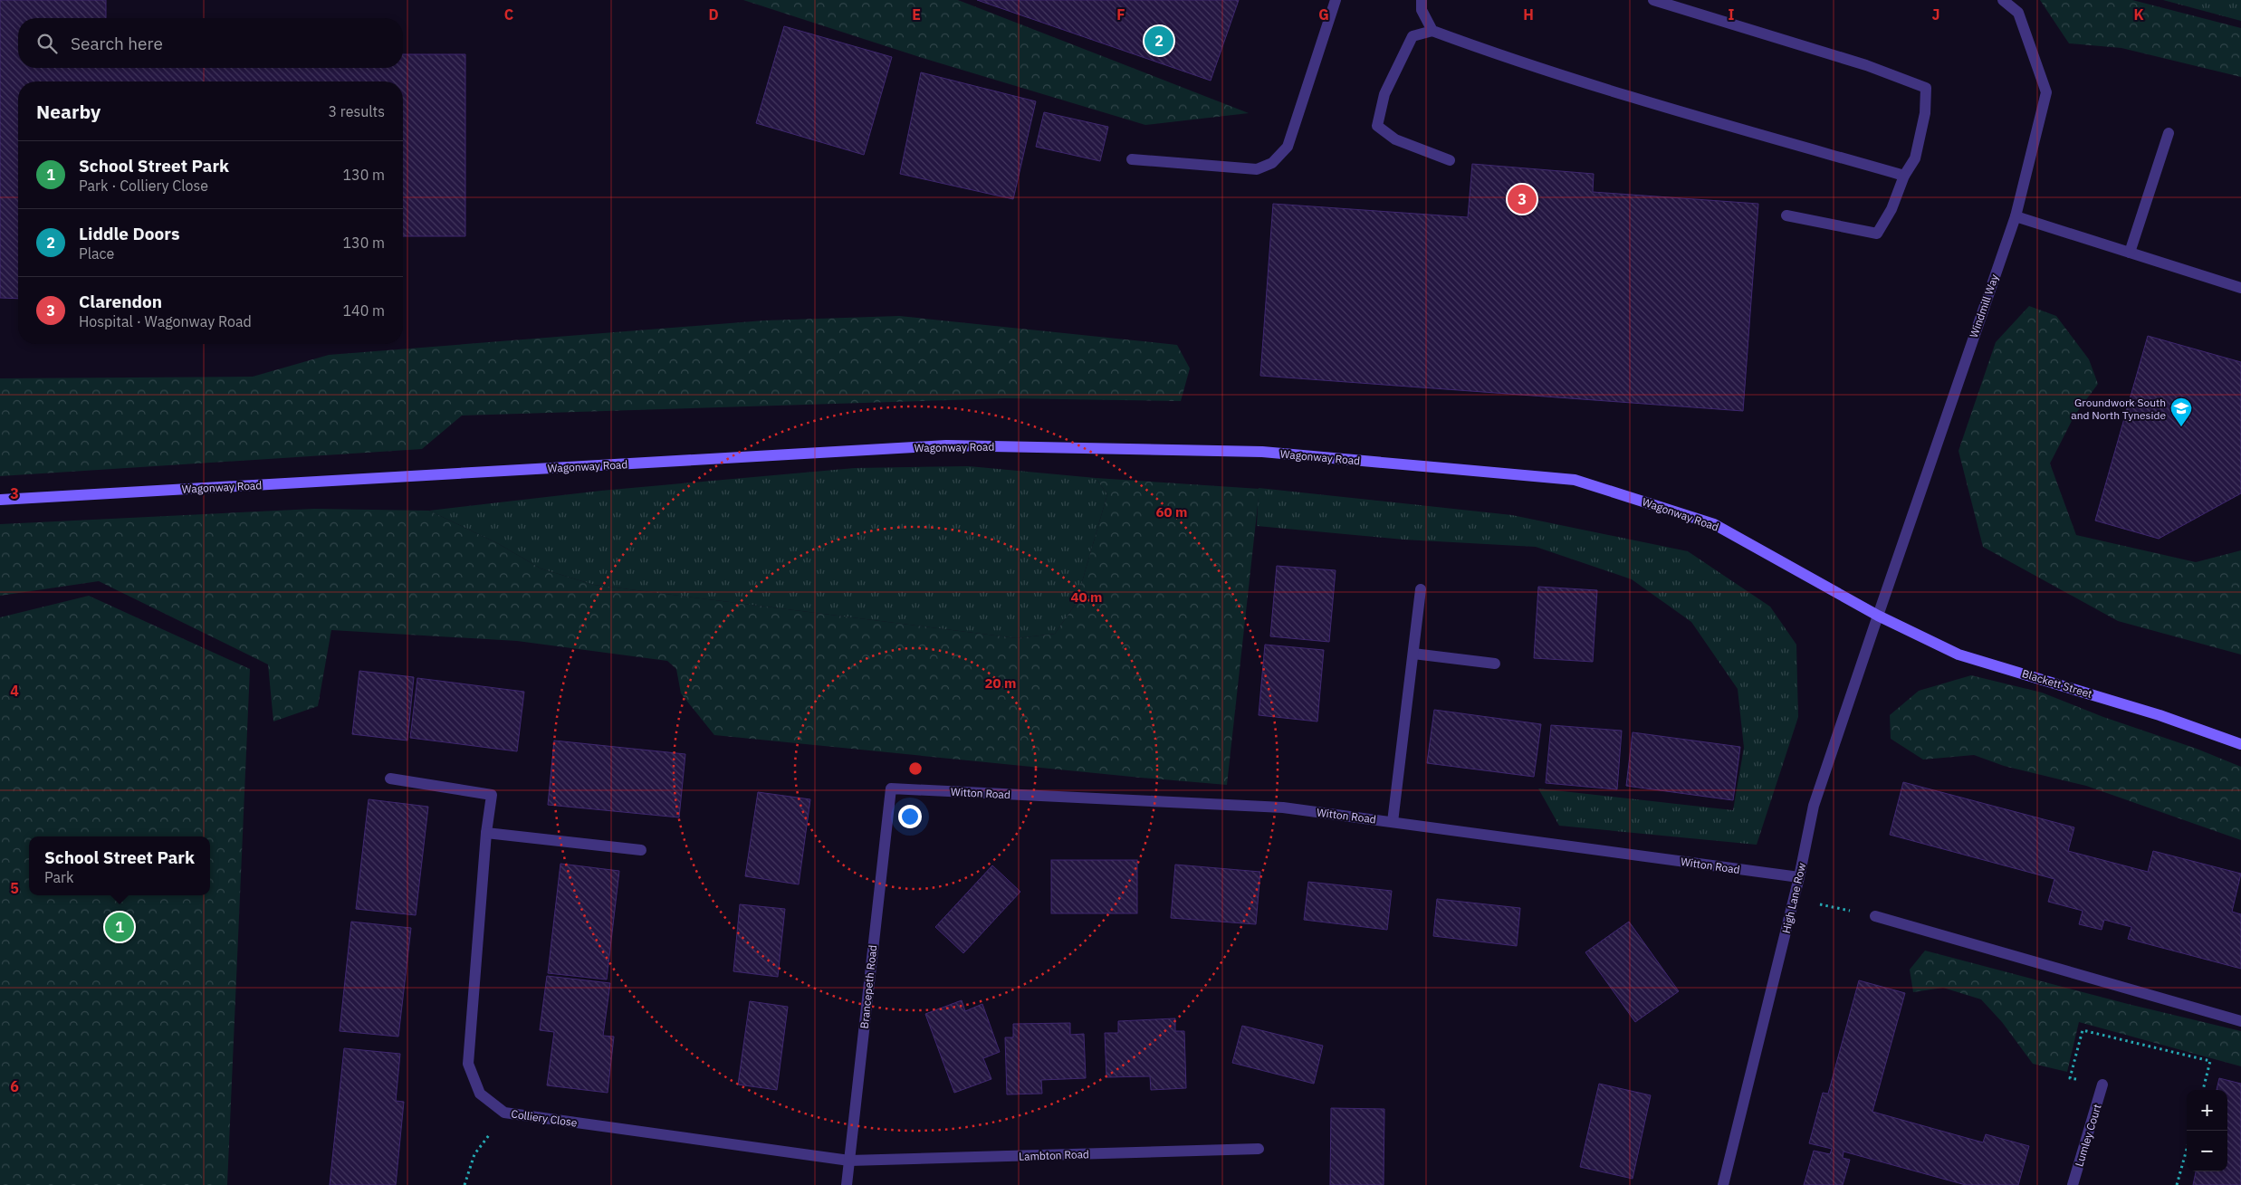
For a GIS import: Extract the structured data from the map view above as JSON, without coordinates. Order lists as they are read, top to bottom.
{
  "streets": {
    "main road": ["Wagonway Road", "Blackett Street"],
    "street": [
      "Windmill Way",
      "Witton Road",
      "High Lane Row",
      "Brancepeth Road",
      "Colliery Close",
      "Lumley Court",
      "Lambton Road"
    ]
  },
  "crossings": [
    ["Windmill Way", "Wagonway Road"],
    ["Windmill Way", "Blackett Street"],
    ["Windmill Way", "High Lane Row"],
    ["Wagonway Road", "Blackett Street"],
    ["Wagonway Road", "High Lane Row"],
    ["Blackett Street", "High Lane Row"],
    ["Witton Road", "High Lane Row"],
    ["Witton Road", "Brancepeth Road"],
    ["Brancepeth Road", "Colliery Close"],
    ["Brancepeth Road", "Lambton Road"],
    ["Colliery Close", "Lambton Road"]
  ],
  "places": {
    "school or university": ["Groundwork South and North Tyneside"]
  },
  "page": {
    "search": "Search here",
    "pins": ["2", "3", "1"],
    "heading": ["Nearby", "3 results"],
    "list": [
      {
        "mark": "1",
        "name": "School Street Park",
        "note": "Park · Colliery Close",
        "value": "130 m"
      },
      {
        "mark": "2",
        "name": "Liddle Doors",
        "note": "Place",
        "value": "130 m"
      },
      {
        "mark": "3",
        "name": "Clarendon",
        "note": "Hospital · Wagonway Road",
        "value": "140 m"
      }
    ],
    "popup": ["School Street Park", "Park"],
    "map_buttons": ["+", "−"]
  },
  "grid": {
    "columns": [
      "C",
      "D",
      "E",
      "F",
      "G",
      "H",
      "I",
      "J",
      "K"
    ],
    "rows": [
      "3",
      "4",
      "5",
      "6"
    ]
  },
  "rings": ["60 m", "40 m", "20 m"]
}
